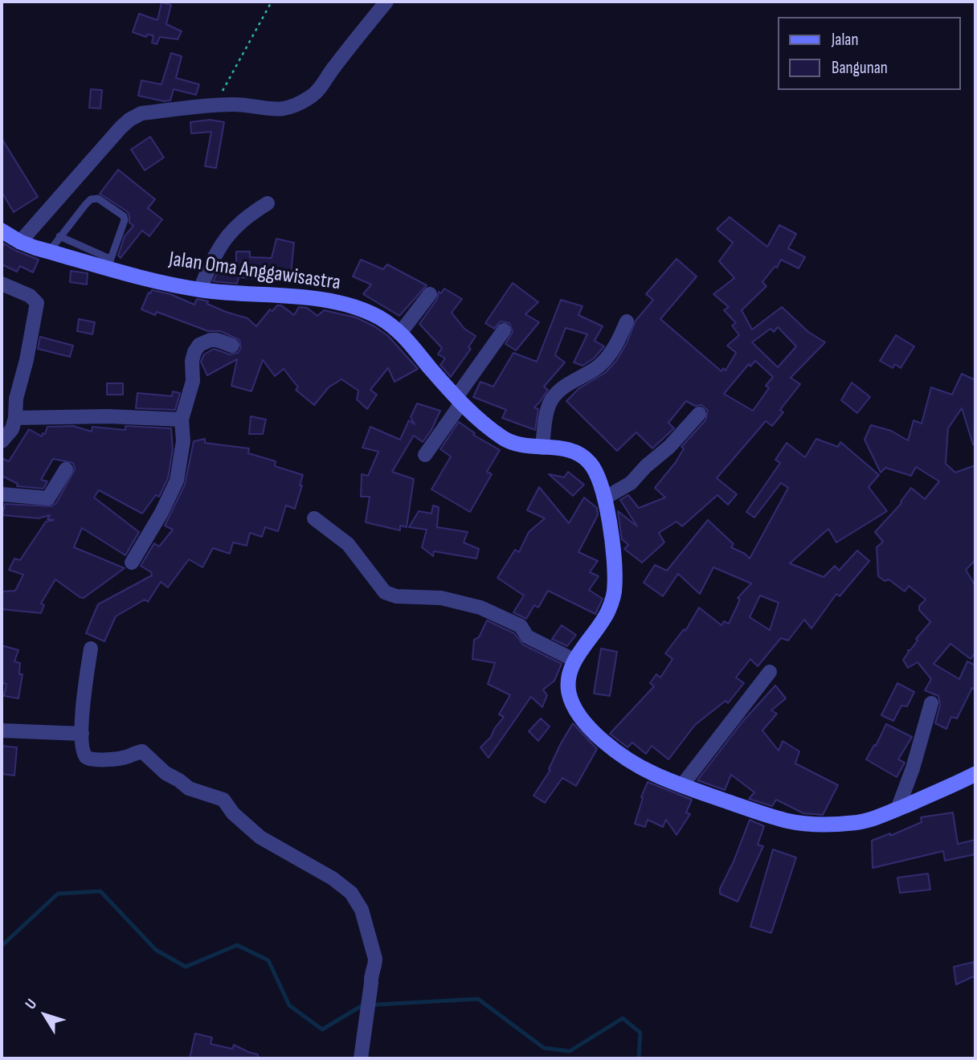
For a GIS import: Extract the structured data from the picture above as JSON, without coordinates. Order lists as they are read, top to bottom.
{
  "streets": {
    "main road": ["Jalan Oma Anggawisastra"]
  },
  "legend": ["Jalan", "Bangunan"],
  "north": "top left"
}
